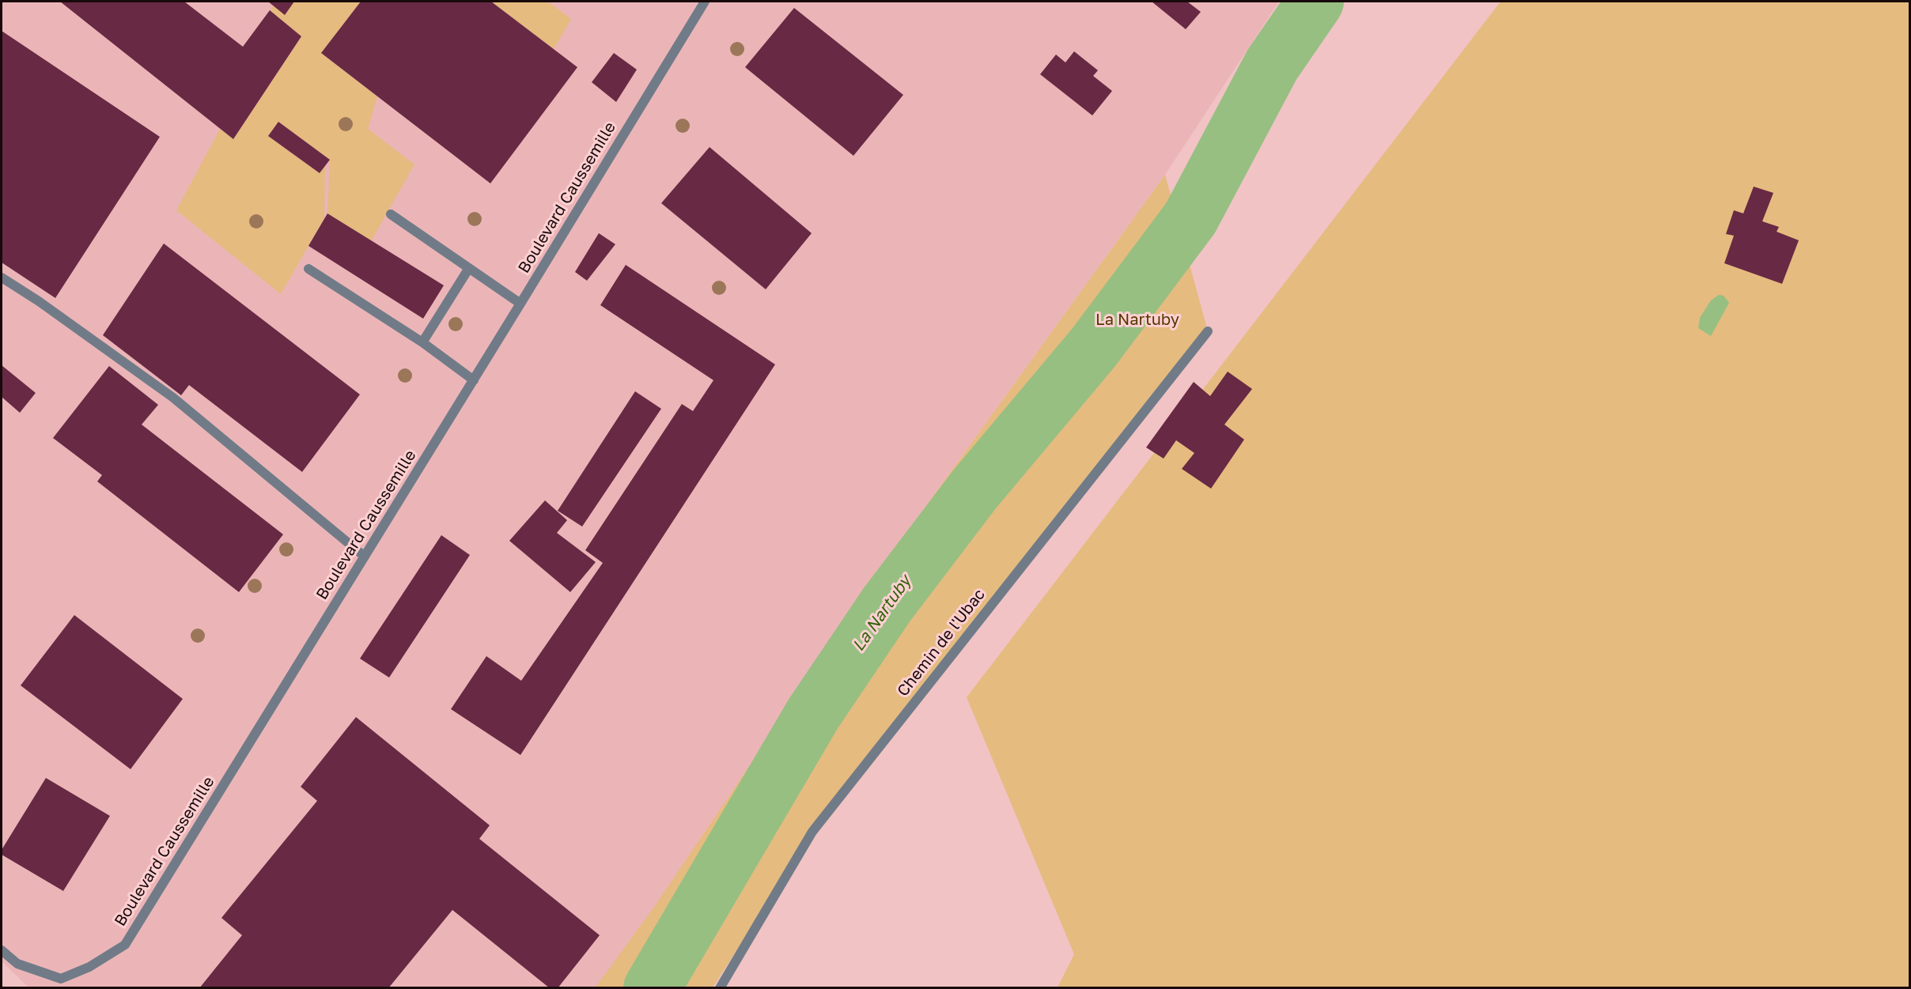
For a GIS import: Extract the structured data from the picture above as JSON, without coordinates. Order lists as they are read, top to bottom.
{
  "streets": {
    "street": ["Boulevard Caussemille", "Chemin de l'Ubac"]
  },
  "water": ["La Nartuby"],
  "parks": ["La Nartuby"]
}
